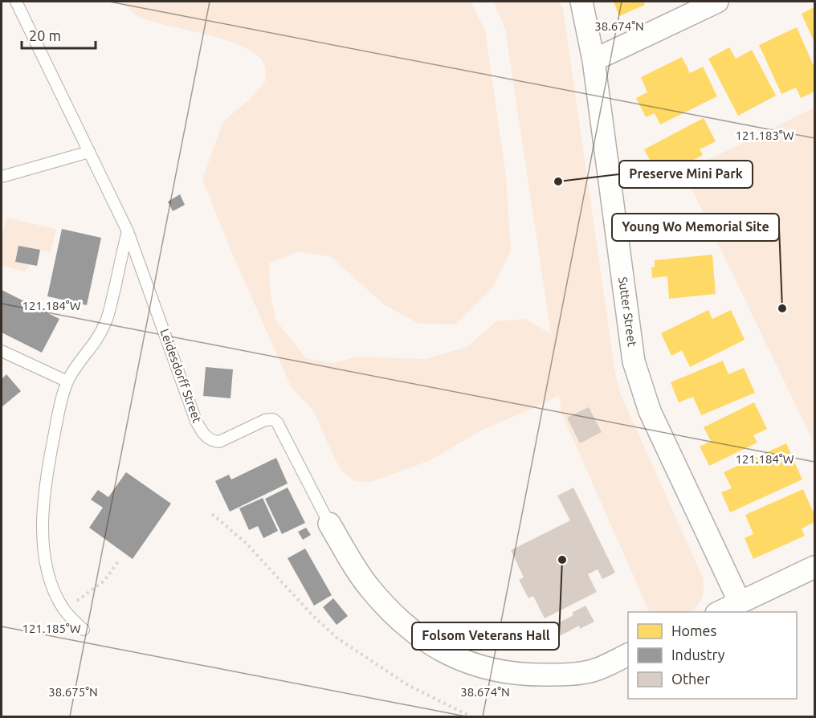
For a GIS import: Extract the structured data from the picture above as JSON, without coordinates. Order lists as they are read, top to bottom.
{
  "streets": {
    "street": ["Sutter Street", "Leidesdorff Street"]
  },
  "places": ["Preserve Mini Park", "Young Wo Memorial Site", "Folsom Veterans Hall"],
  "legend": ["Homes", "Industry", "Other"],
  "scale_bar": "20 m",
  "coordinates": [
    "38.674°N",
    "121.183°W",
    "121.184°W",
    "121.185°W",
    "38.675°N"
  ]
}
